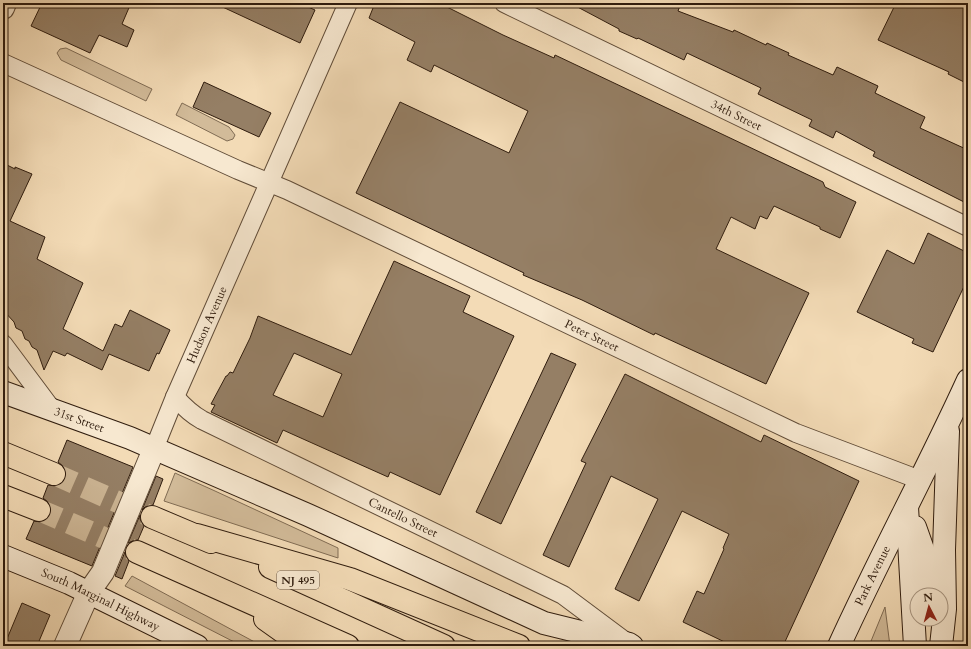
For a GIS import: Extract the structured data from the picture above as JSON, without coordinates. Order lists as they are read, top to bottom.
{
  "streets": {
    "highway": ["NJ 495"],
    "main road": [
      "Hudson Avenue",
      "31st Street",
      "Cantello Street",
      "Park Avenue",
      "South Marginal Highway"
    ],
    "street": ["34th Street", "Peter Street"]
  },
  "crossings": [
    ["Hudson Avenue", "Peter Street"],
    ["Hudson Avenue", "31st Street"],
    ["Hudson Avenue", "Cantello Street"],
    ["Hudson Avenue", "South Marginal Highway"],
    ["Peter Street", "Park Avenue"],
    ["31st Street", "Cantello Street"]
  ],
  "north": "top"
}
